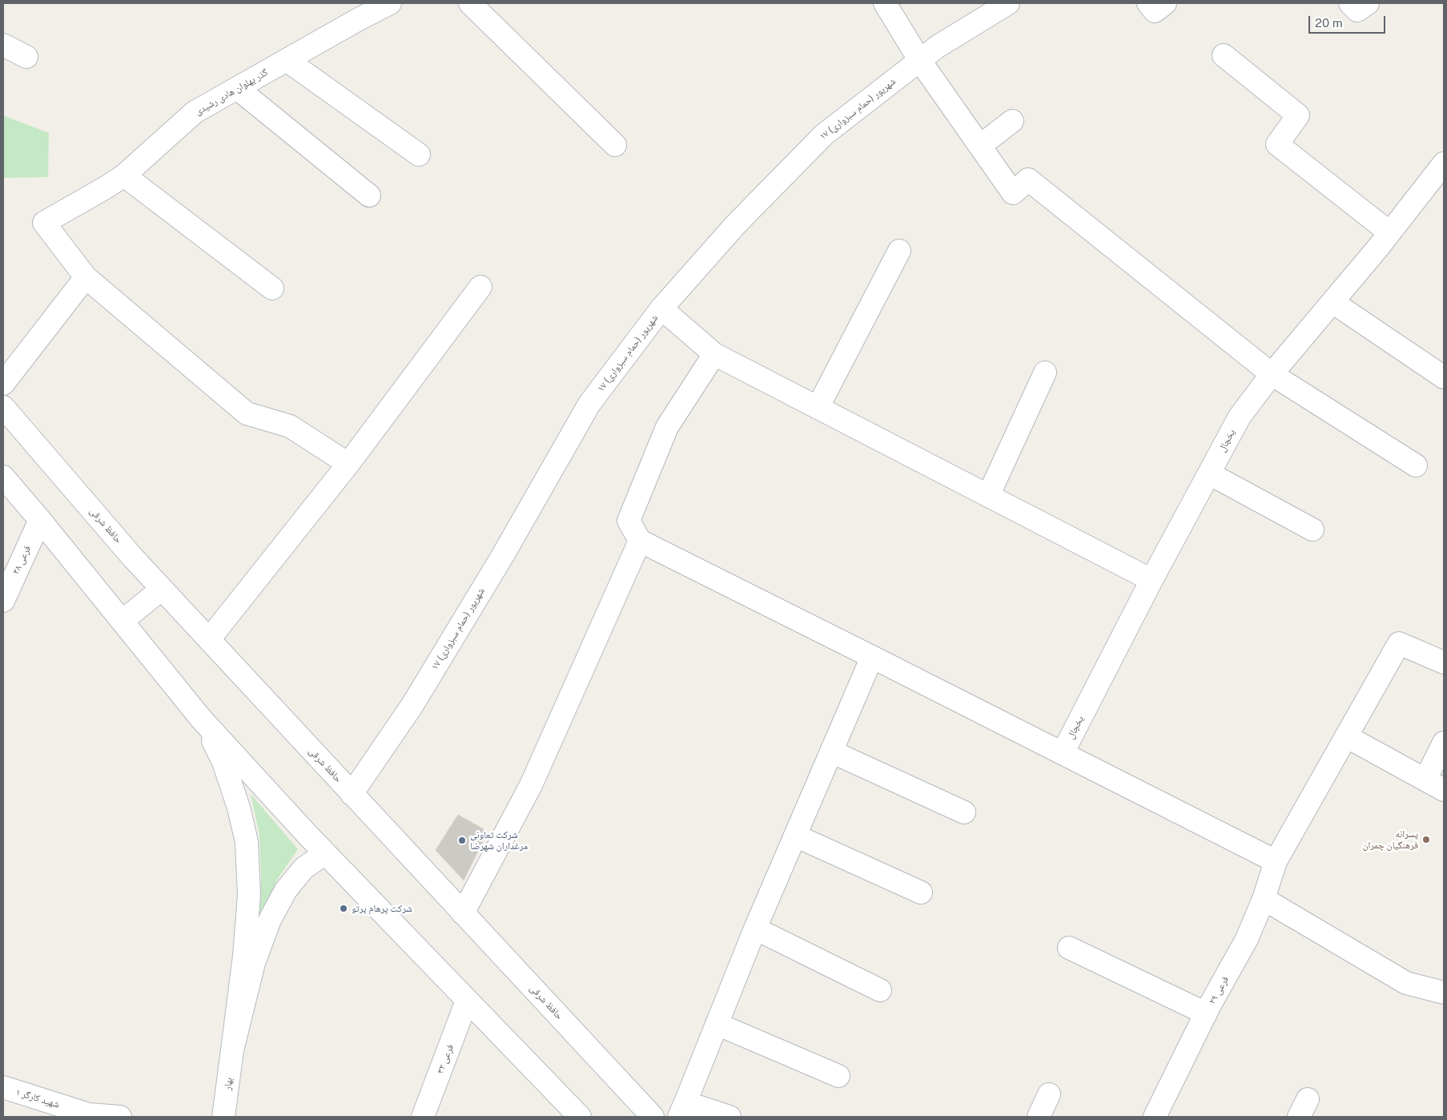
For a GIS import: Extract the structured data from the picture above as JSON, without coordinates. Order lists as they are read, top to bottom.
{
  "streets": {
    "street": [
      "گذر پهلوان هادی رشیدی",
      "۱۷ شهریور (حمام سبزواری)",
      "یخچال",
      "حافظ شرقی",
      "فرعی ۲۸",
      "فرعی ۲۹",
      "فرعی ۳۲",
      "بهار",
      "۱ شهید کارگر"
    ]
  },
  "crossings": [
    ["۱۷ شهریور (حمام سبزواری)", "حافظ شرقی"]
  ],
  "places": ["پسرانه فرهنگیان چمران", "شرکت تعاونی مرغداران شهرضا", "شرکت پرهام پرتو"],
  "scale_bar": "20 m"
}
